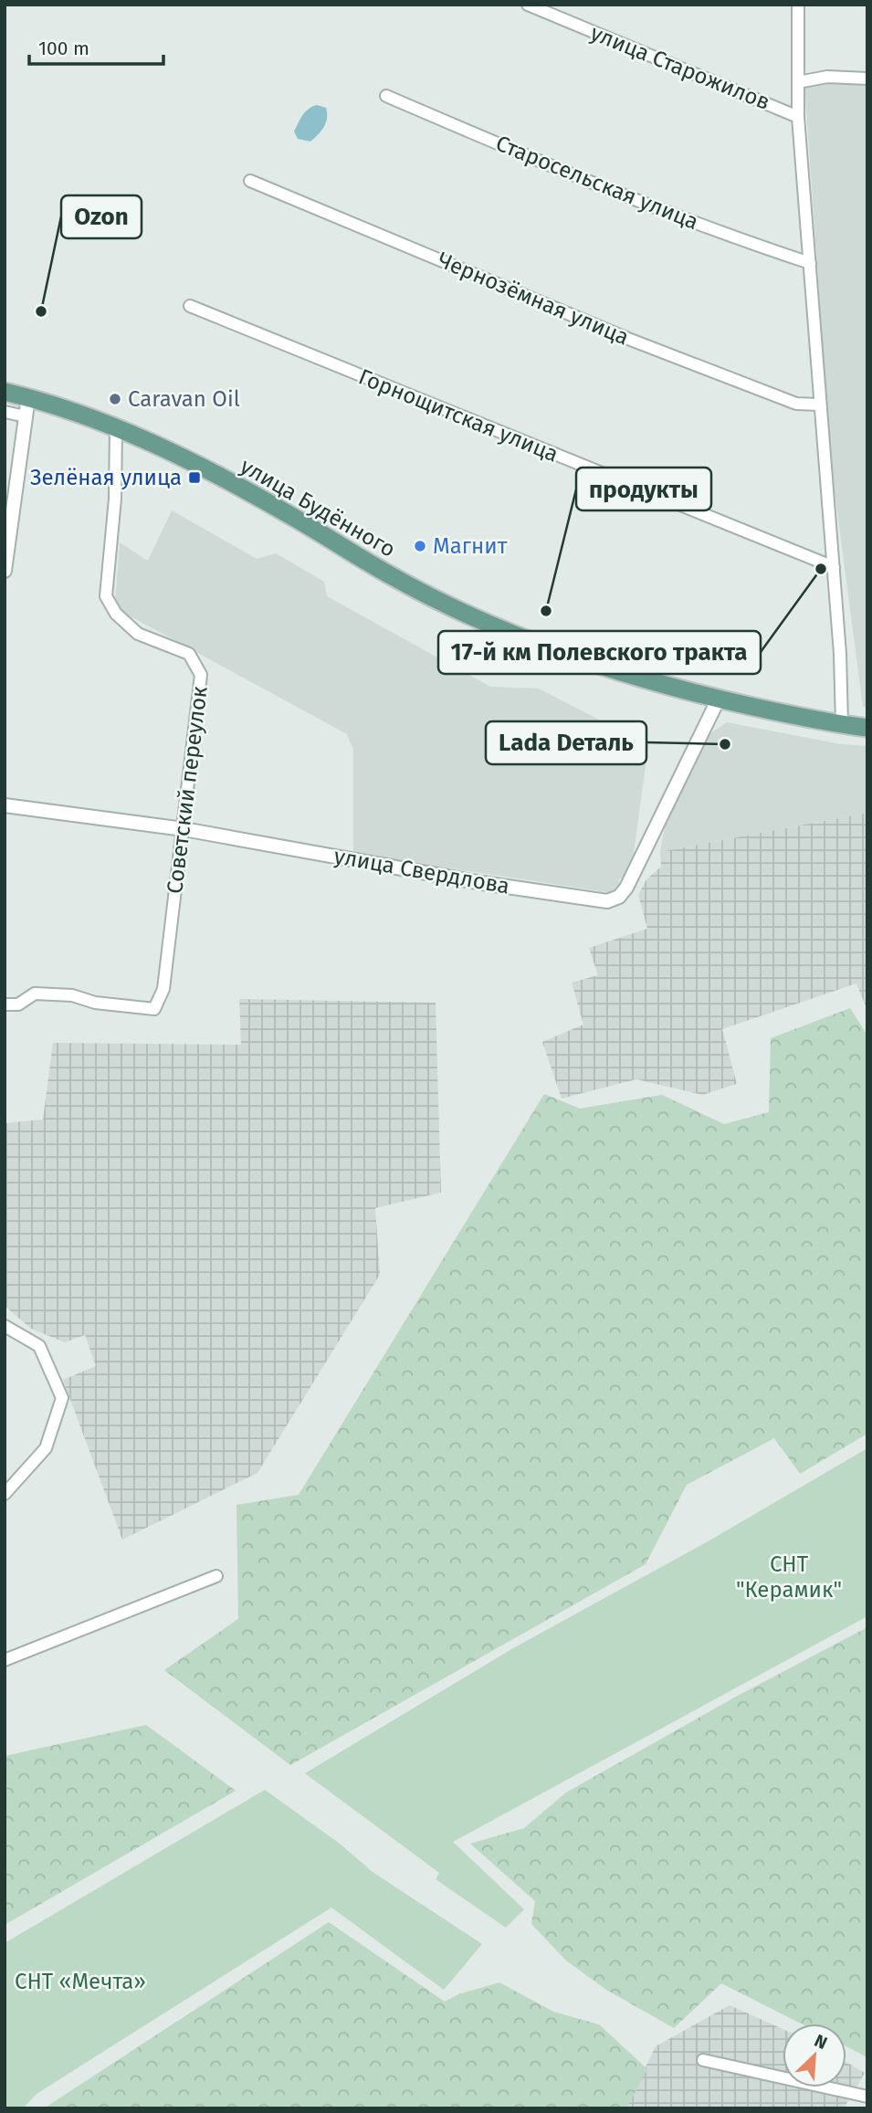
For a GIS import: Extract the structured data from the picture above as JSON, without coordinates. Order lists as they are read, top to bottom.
{
  "streets": {
    "main road": ["улица Будённого"],
    "street": [
      "улица Старожилов",
      "Старосельская улица",
      "Чернозёмная улица",
      "Горнощитская улица",
      "Советский переулок",
      "улица Свердлова"
    ]
  },
  "crossings": [
    ["улица Будённого", "Советский переулок"],
    ["улица Будённого", "улица Свердлова"],
    ["Советский переулок", "улица Свердлова"]
  ],
  "parks": ["СНТ \"Керамик\"", "СНТ «Мечта»"],
  "places": {
    "other": [
      "Ozon",
      "Caravan Oil",
      "Магнит",
      "17-й км Полевского тракта",
      "продукты",
      "Lada Dеталь"
    ],
    "transit": ["Зелёная улица"]
  },
  "scale_bar": "100 m",
  "north": "top right"
}
